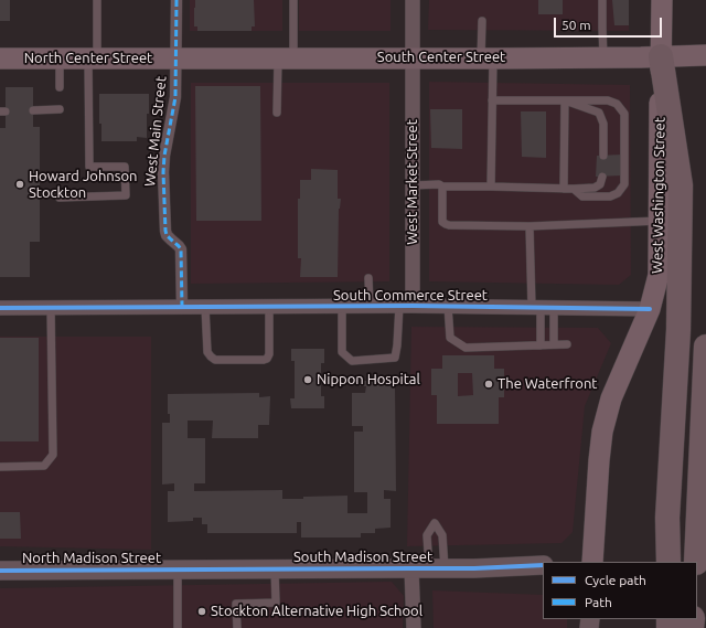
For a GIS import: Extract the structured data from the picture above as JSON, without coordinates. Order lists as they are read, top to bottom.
{
  "streets": {
    "main road": ["South Center Street", "North Center Street", "West Washington Street"],
    "street": [
      "West Main Street",
      "West Market Street",
      "South Commerce Street",
      "South Madison Street",
      "North Madison Street"
    ]
  },
  "crossings": [
    ["South Center Street", "North Center Street"],
    ["South Center Street", "West Main Street"],
    ["South Center Street", "West Market Street"],
    ["South Center Street", "West Washington Street"],
    ["North Center Street", "West Main Street"],
    ["West Main Street", "South Commerce Street"],
    ["West Market Street", "South Commerce Street"],
    ["West Washington Street", "South Commerce Street"],
    ["South Madison Street", "North Madison Street"]
  ],
  "places": [
    "Howard Johnson Stockton",
    "Nippon Hospital",
    "The Waterfront",
    "Stockton Alternative High School"
  ],
  "legend": ["Cycle path", "Path"],
  "scale_bar": "50 m"
}
